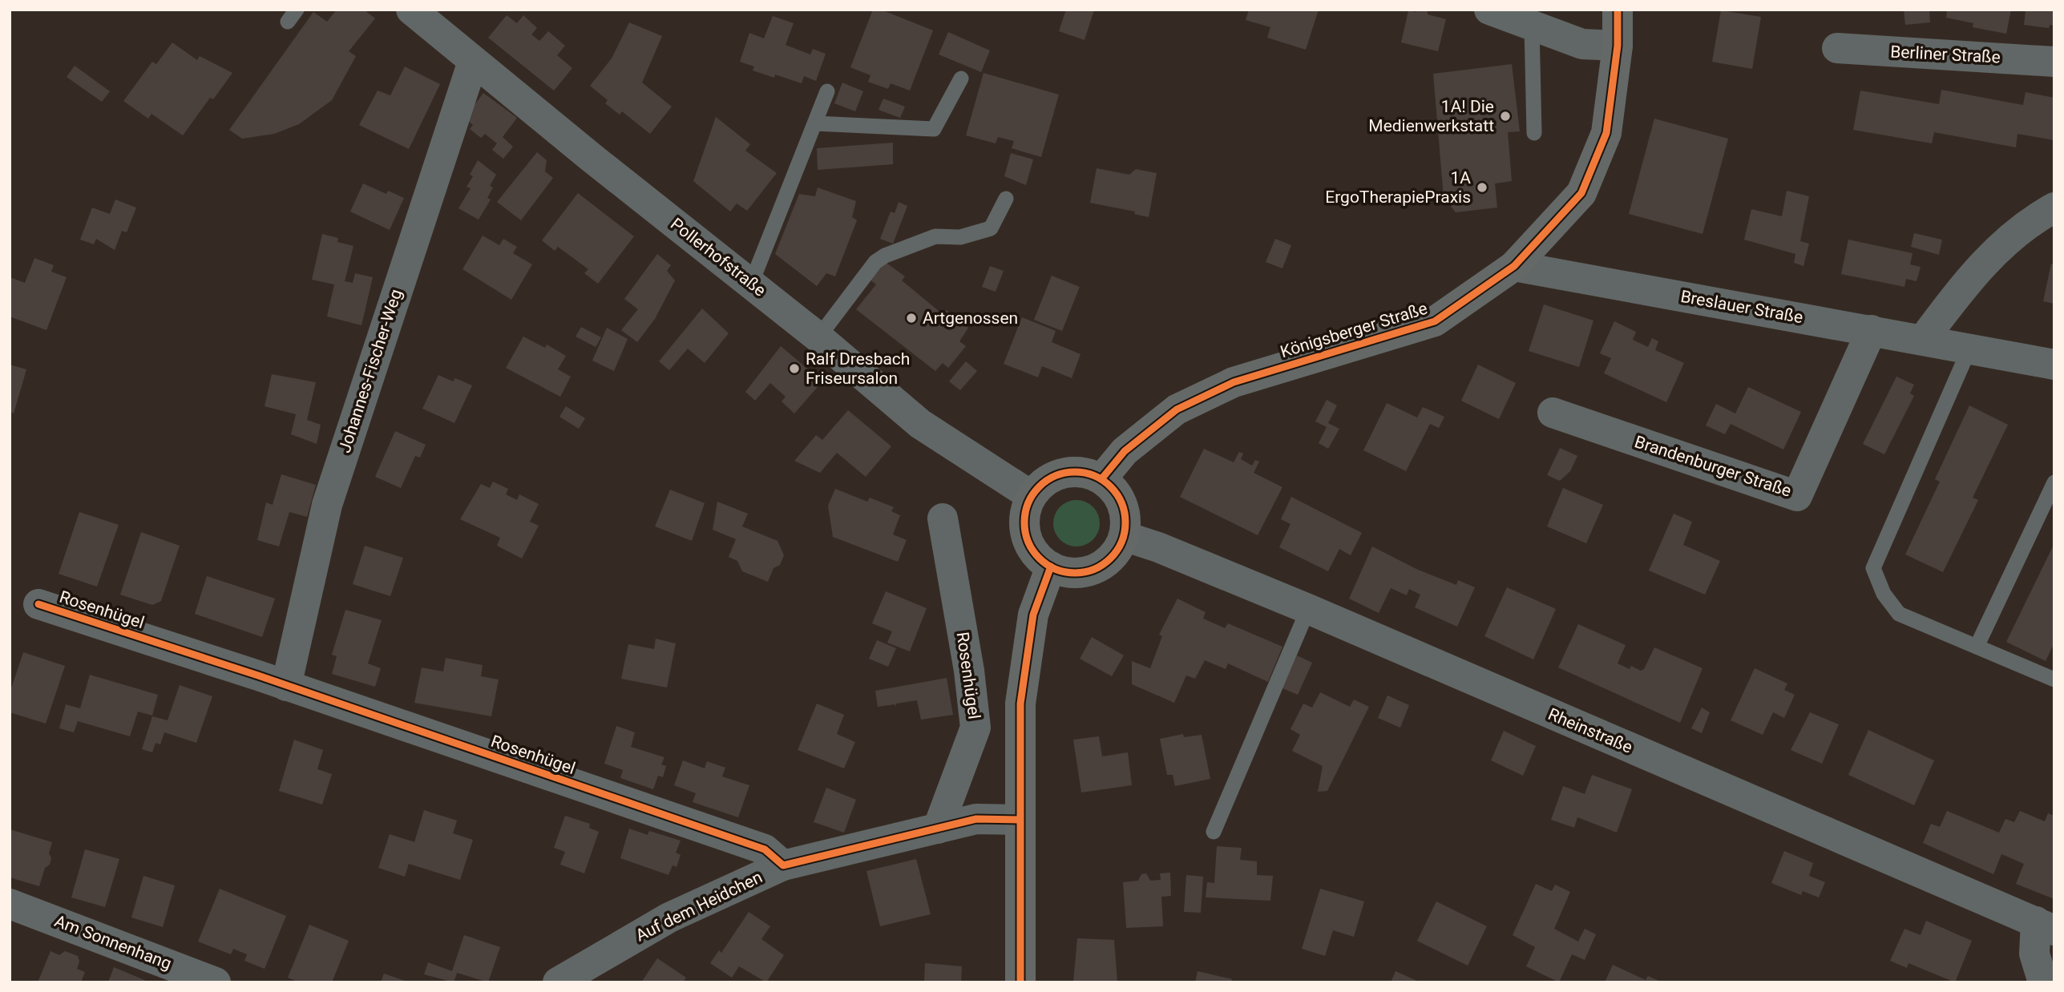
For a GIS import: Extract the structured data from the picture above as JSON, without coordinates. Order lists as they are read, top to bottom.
{
  "streets": {
    "main road": ["Königsberger Straße"],
    "street": [
      "Berliner Straße",
      "Pollerhofstraße",
      "Breslauer Straße",
      "Johannes-Fischer-Weg",
      "Brandenburger Straße",
      "Rosenhügel",
      "Rheinstraße",
      "Auf dem Heidchen",
      "Am Sonnenhang"
    ]
  },
  "crossings": [
    ["Pollerhofstraße", "Königsberger Straße"],
    ["Pollerhofstraße", "Johannes-Fischer-Weg"],
    ["Pollerhofstraße", "Rheinstraße"],
    ["Breslauer Straße", "Königsberger Straße"],
    ["Breslauer Straße", "Brandenburger Straße"],
    ["Königsberger Straße", "Rheinstraße"],
    ["Johannes-Fischer-Weg", "Rosenhügel"],
    ["Rosenhügel", "Auf dem Heidchen"]
  ],
  "places": [
    "1A! Die Medienwerkstatt",
    "1A ErgoTherapiePraxis",
    "Artgenossen",
    "Ralf Dresbach Friseursalon"
  ]
}
